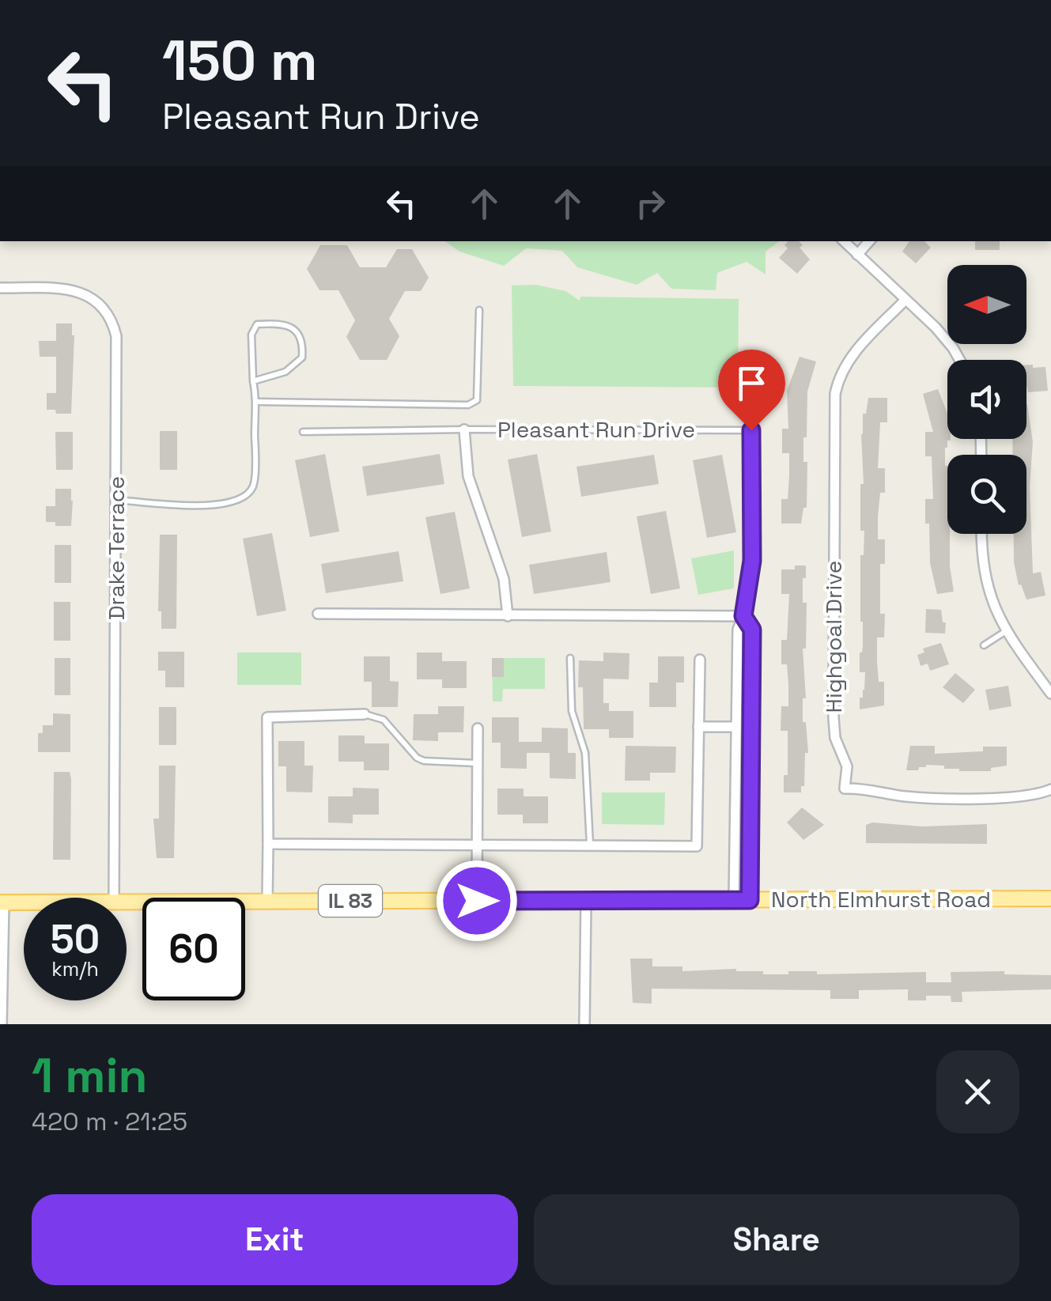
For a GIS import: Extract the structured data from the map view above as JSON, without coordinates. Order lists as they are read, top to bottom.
{
  "streets": {
    "main road": ["North Elmhurst Road", "IL 83"],
    "street": ["Pleasant Run Drive", "Drake Terrace", "Highgoal Drive"]
  },
  "crossings": [
    ["Pleasant Run Drive", "North Elmhurst Road"]
  ],
  "north": "left",
  "page": {
    "turn": ["150 m", "Pleasant Run Drive"],
    "speed": "50 km/h",
    "limit": "60",
    "heading": ["1 min", "420 m · 21:25"],
    "buttons": ["Exit", "Share"]
  }
}
